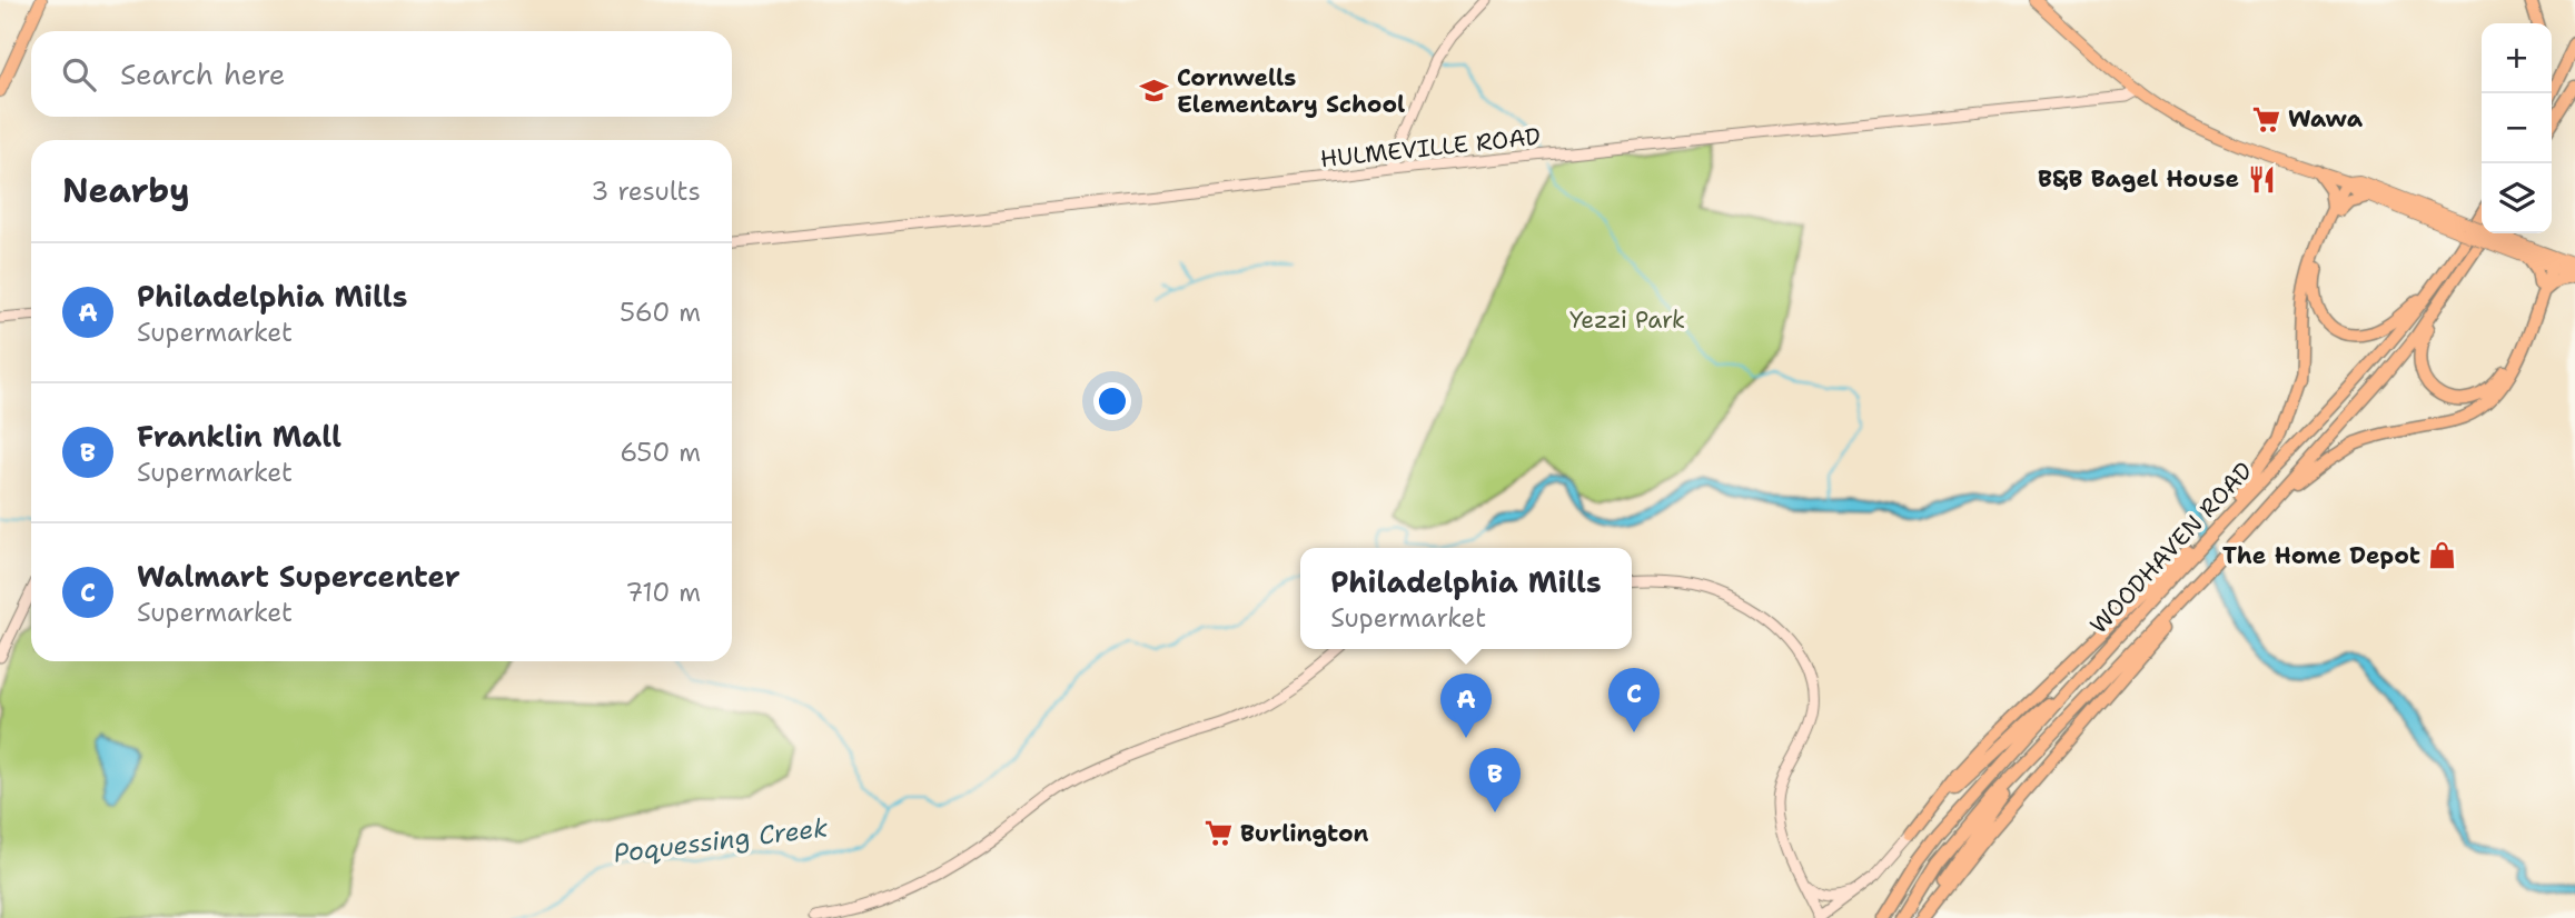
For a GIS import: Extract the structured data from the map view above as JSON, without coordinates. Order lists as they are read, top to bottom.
{
  "streets": {
    "highway": ["WOODHAVEN ROAD"],
    "street": ["HULMEVILLE ROAD"]
  },
  "water": ["Poquessing Creek"],
  "parks": ["Yezzi Park"],
  "places": {
    "school or university": ["Cornwells Elementary School"],
    "supermarket": ["Wawa", "Burlington"],
    "restaurant": ["B&B Bagel House"],
    "shop": ["The Home Depot"]
  },
  "page": {
    "map_buttons": ["+", "−"],
    "search": "Search here",
    "heading": ["Nearby", "3 results"],
    "list": [
      {
        "mark": "A",
        "name": "Philadelphia Mills",
        "note": "Supermarket",
        "value": "560 m"
      },
      {
        "mark": "B",
        "name": "Franklin Mall",
        "note": "Supermarket",
        "value": "650 m"
      },
      {
        "mark": "C",
        "name": "Walmart Supercenter",
        "note": "Supermarket",
        "value": "710 m"
      }
    ],
    "popup": ["Philadelphia Mills", "Supermarket"],
    "pins": ["C", "A", "B"]
  }
}
